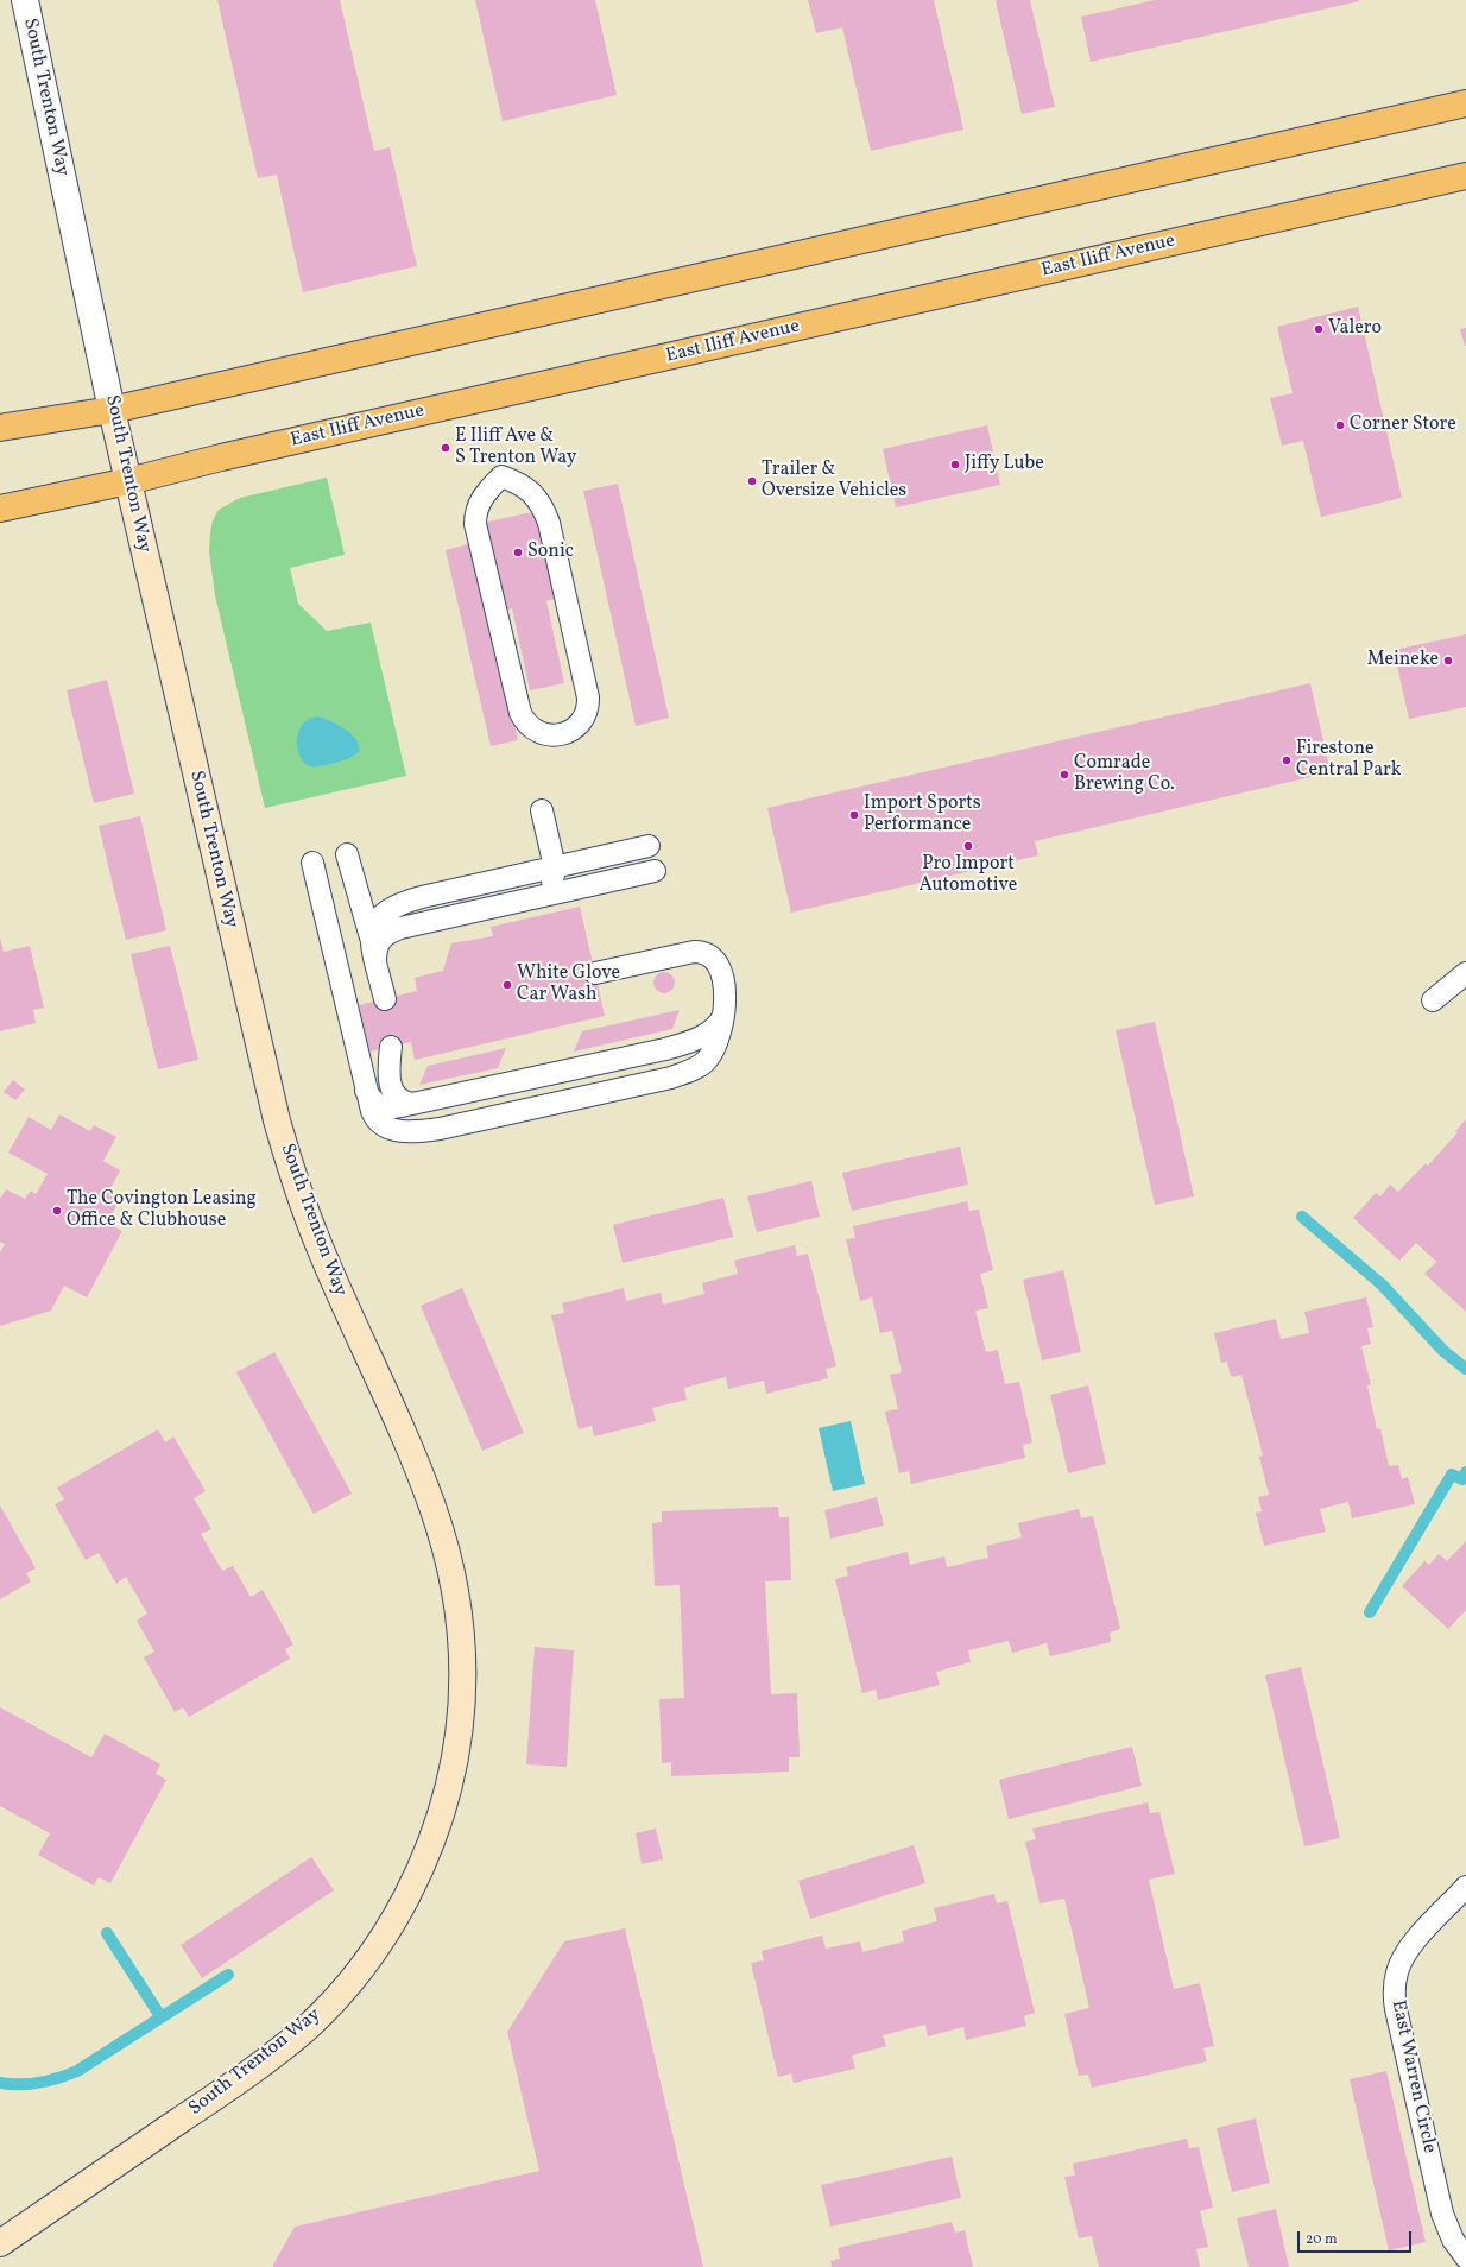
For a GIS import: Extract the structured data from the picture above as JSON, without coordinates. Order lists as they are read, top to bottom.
{
  "streets": {
    "main road": ["East Iliff Avenue"],
    "street": ["South Trenton Way"],
    "lane": ["East Warren Circle"]
  },
  "crossings": [
    ["South Trenton Way", "East Iliff Avenue"]
  ],
  "places": [
    "Valero",
    "Corner Store",
    "E Iliff Ave & S Trenton Way",
    "Jiffy Lube",
    "Trailer & Oversize Vehicles",
    "Sonic",
    "Meineke",
    "Firestone Central Park",
    "Comrade Brewing Co.",
    "Import Sports Performance",
    "Pro Import Automotive",
    "White Glove Car Wash",
    "The Covington Leasing Office & Clubhouse"
  ],
  "scale_bar": "20 m"
}
